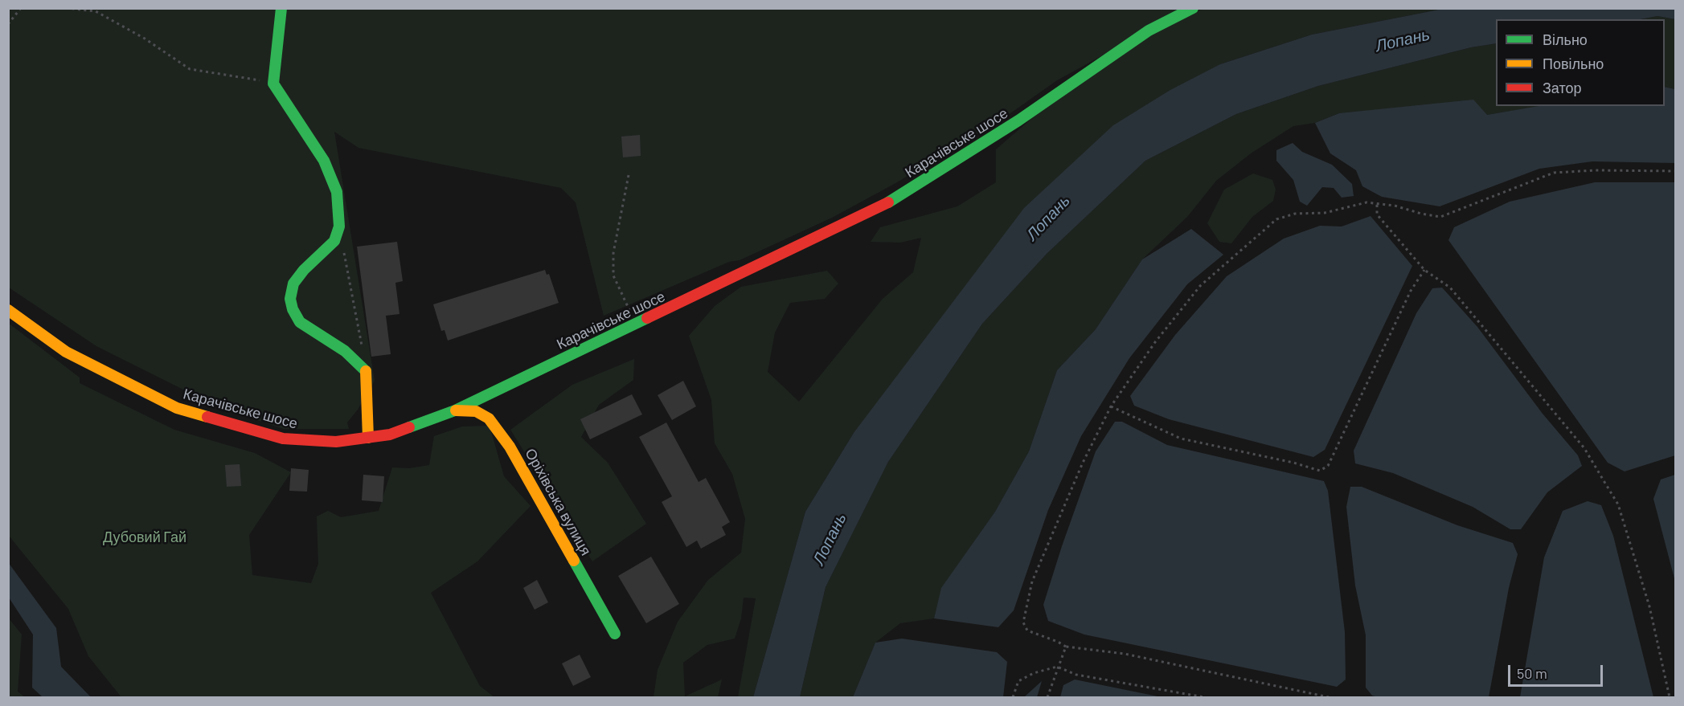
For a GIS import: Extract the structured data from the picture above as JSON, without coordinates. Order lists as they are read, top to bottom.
{
  "streets": {
    "street": ["Карачівське шосе", "Оріхівська вулиця"]
  },
  "crossings": [
    ["Карачівське шосе", "Оріхівська вулиця"]
  ],
  "water": ["Лопань"],
  "parks": ["Дубовий Гай"],
  "legend": ["Вільно", "Повільно", "Затор"],
  "scale_bar": "50 m"
}
